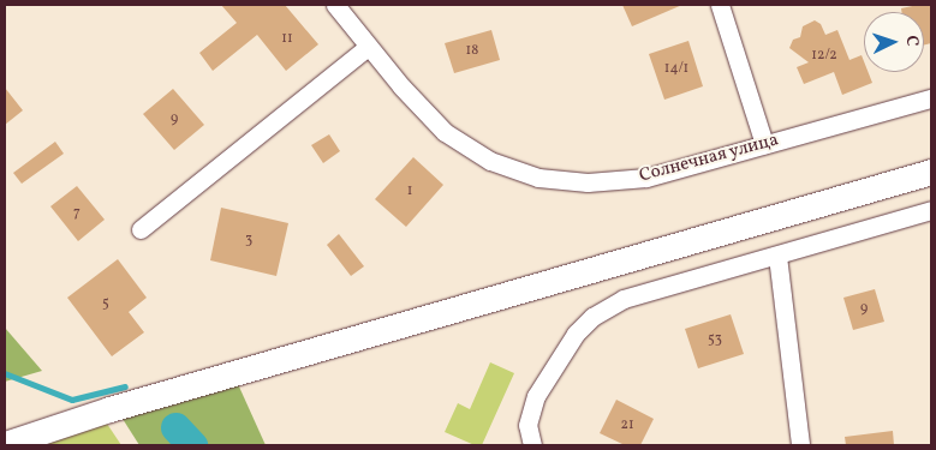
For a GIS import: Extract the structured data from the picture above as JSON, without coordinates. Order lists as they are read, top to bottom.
{
  "streets": {
    "street": ["Солнечная улица"]
  },
  "house_numbers": [
    "11",
    "18",
    "12/2",
    "14/1",
    "9",
    "1",
    "7",
    "3",
    "5",
    "9",
    "53",
    "21"
  ],
  "north": "right"
}
